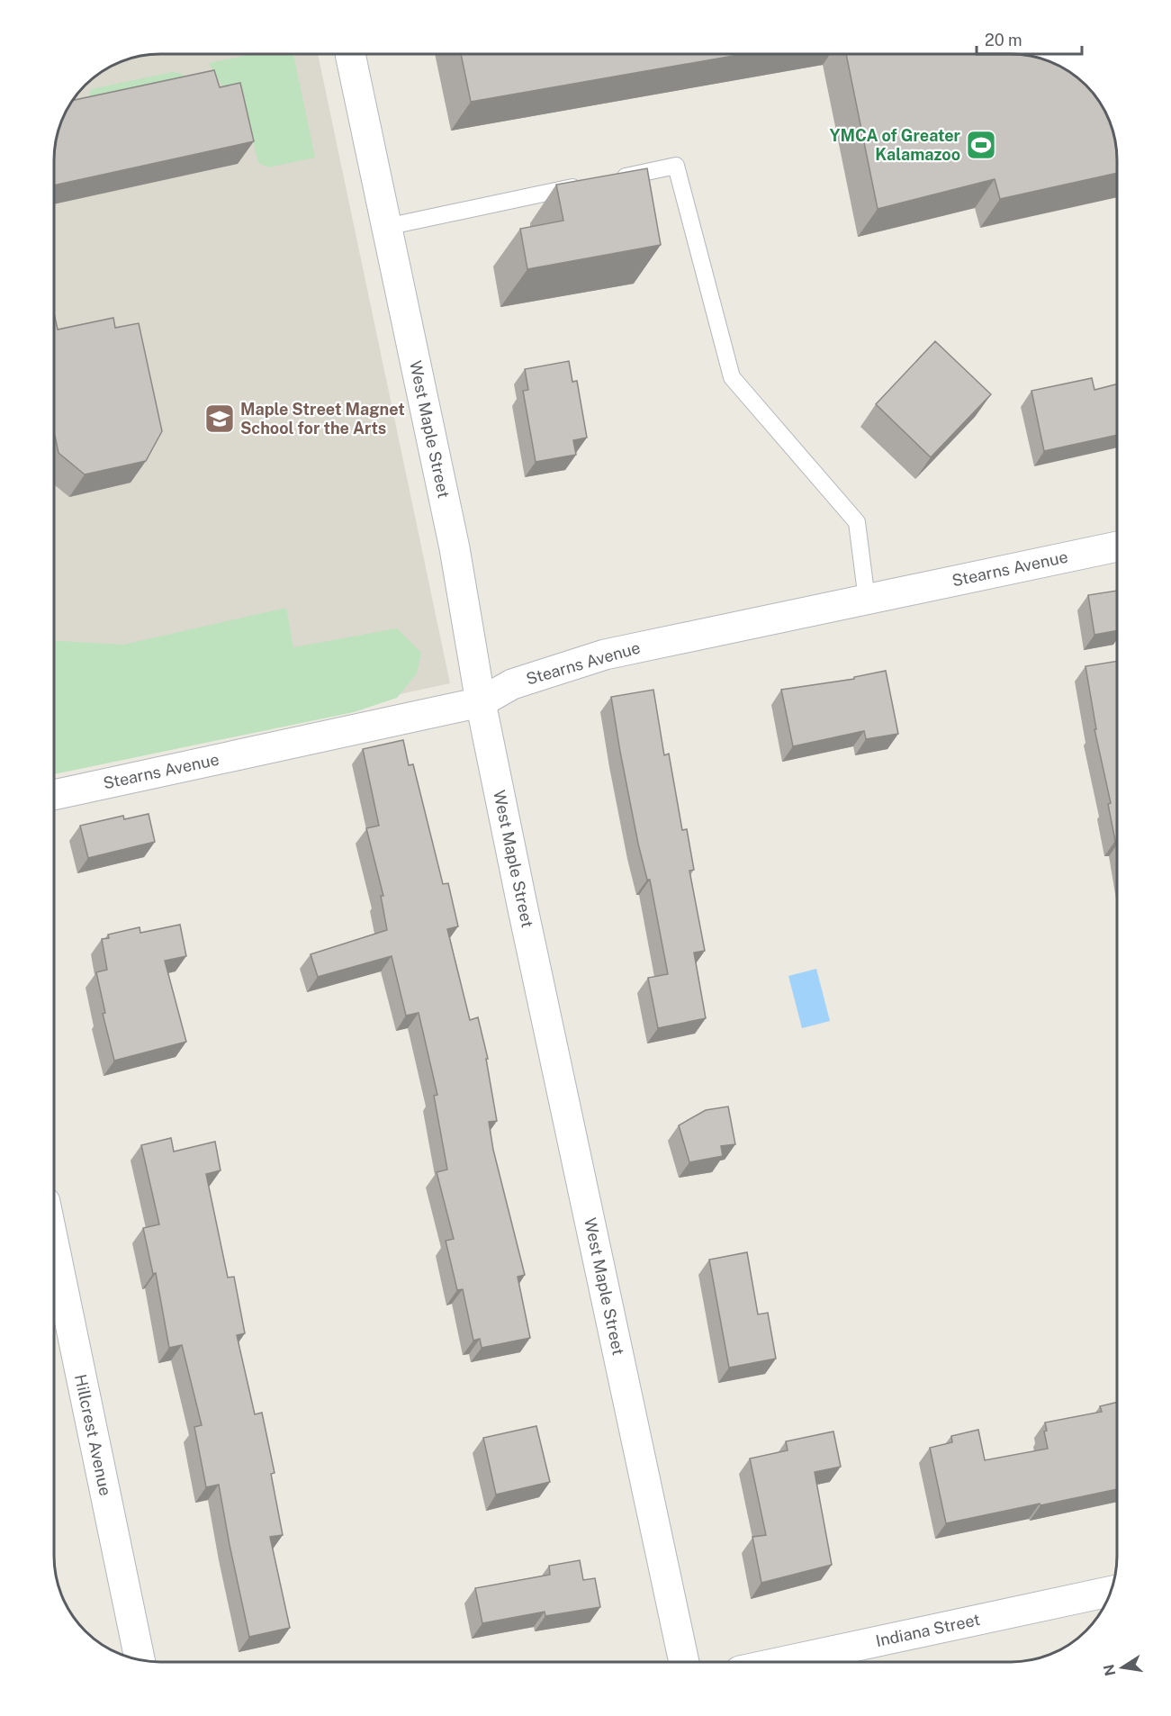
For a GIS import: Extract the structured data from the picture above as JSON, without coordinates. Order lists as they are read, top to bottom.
{
  "streets": {
    "street": [
      "West Maple Street",
      "Stearns Avenue",
      "Hillcrest Avenue",
      "Indiana Street"
    ]
  },
  "crossings": [
    ["West Maple Street", "Stearns Avenue"]
  ],
  "places": {
    "sports": ["YMCA of Greater Kalamazoo"],
    "school or university": ["Maple Street Magnet School for the Arts"]
  },
  "scale_bar": "20 m",
  "north": "left"
}
